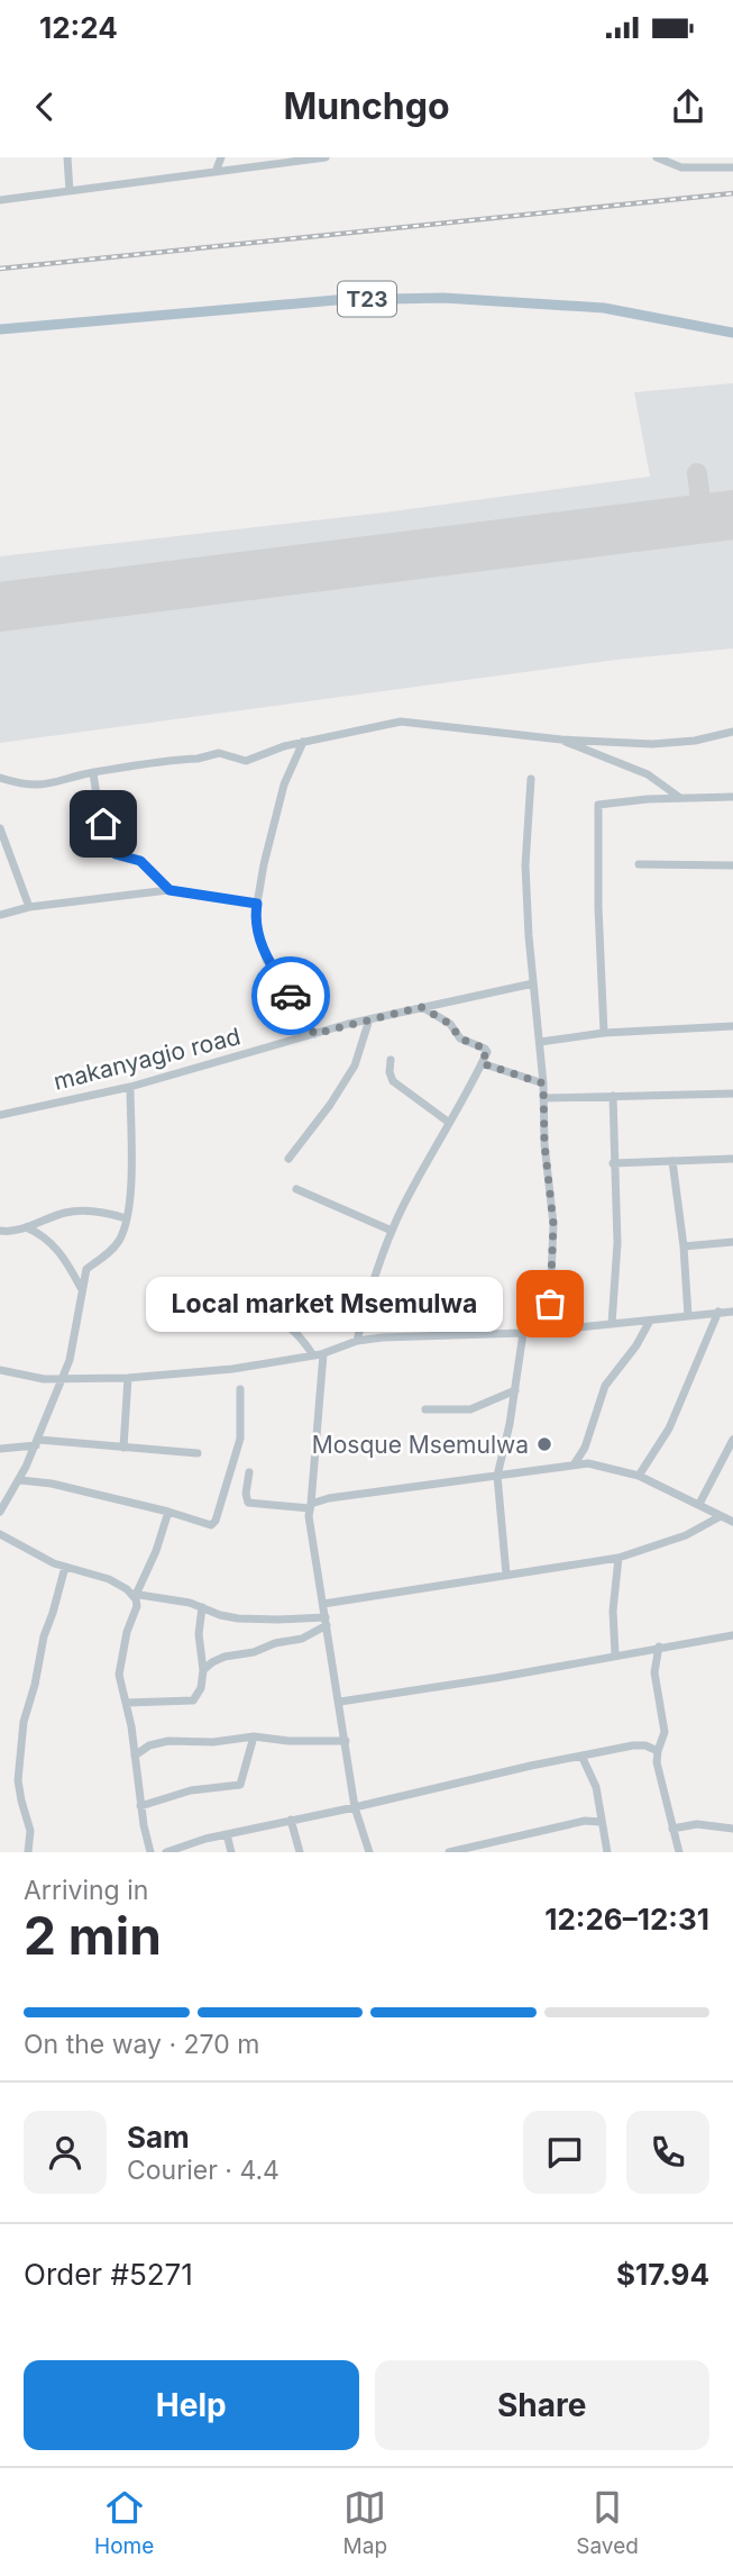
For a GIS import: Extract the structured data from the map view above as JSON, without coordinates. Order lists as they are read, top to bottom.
{
  "streets": {
    "main road": ["T23"],
    "street": ["makanyagio road"]
  },
  "places": ["Local market Msemulwa", "Mosque Msemulwa"],
  "page": {
    "status": "12:24",
    "header": "Munchgo",
    "bubble": "Local market Msemulwa",
    "heading": ["2 min", "Arriving in", "12:26–12:31"],
    "panel": [
      "Sam",
      "Courier · 4.4",
      "Order #5271",
      "$17.94"
    ],
    "bar": "On the way · 270 m",
    "buttons": ["Help", "Share"],
    "tabs": ["Home", "Map", "Saved"]
  }
}
